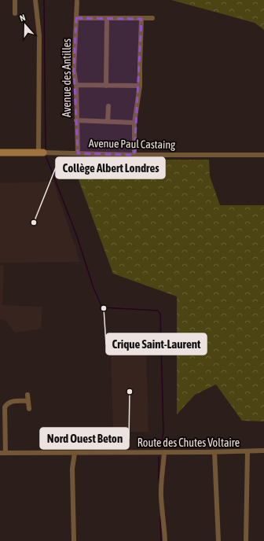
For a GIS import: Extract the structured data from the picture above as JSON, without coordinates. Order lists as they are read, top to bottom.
{
  "streets": {
    "street": ["Avenue des Antilles", "Avenue Paul Castaing", "Route des Chutes Voltaire"]
  },
  "crossings": [
    ["Avenue des Antilles", "Avenue Paul Castaing"]
  ],
  "places": ["Collège Albert Londres", "Crique Saint-Laurent", "Nord Ouest Beton"],
  "north": "top"
}
